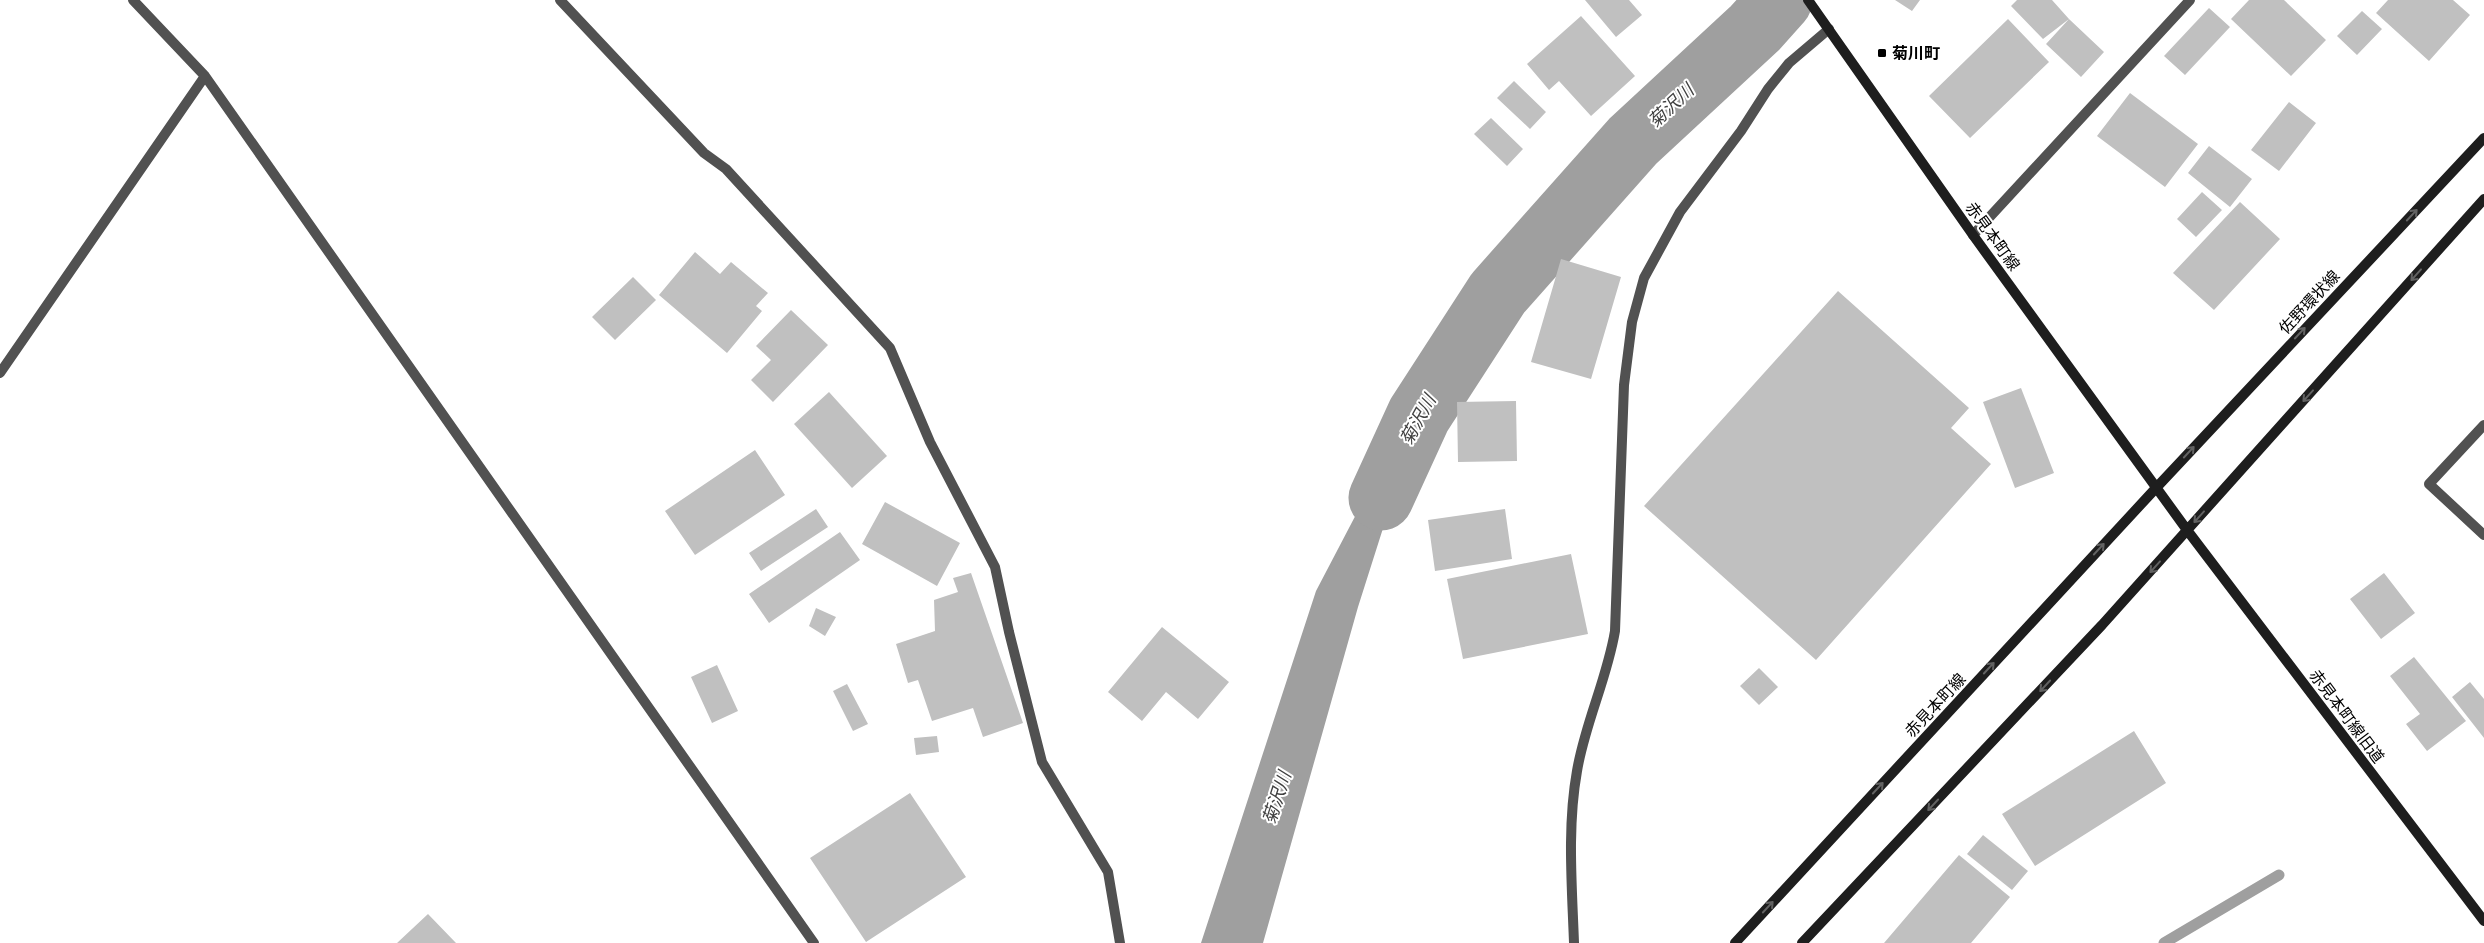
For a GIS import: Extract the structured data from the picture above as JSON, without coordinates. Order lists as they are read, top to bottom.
{
  "streets": {
    "main road": ["赤見本町線", "佐野環状線", "赤見本町線旧道"]
  },
  "crossings": [
    ["赤見本町線", "佐野環状線"],
    ["赤見本町線", "赤見本町線旧道"]
  ],
  "water": ["菊沢川"],
  "places": {
    "transit": ["菊川町"]
  }
}
